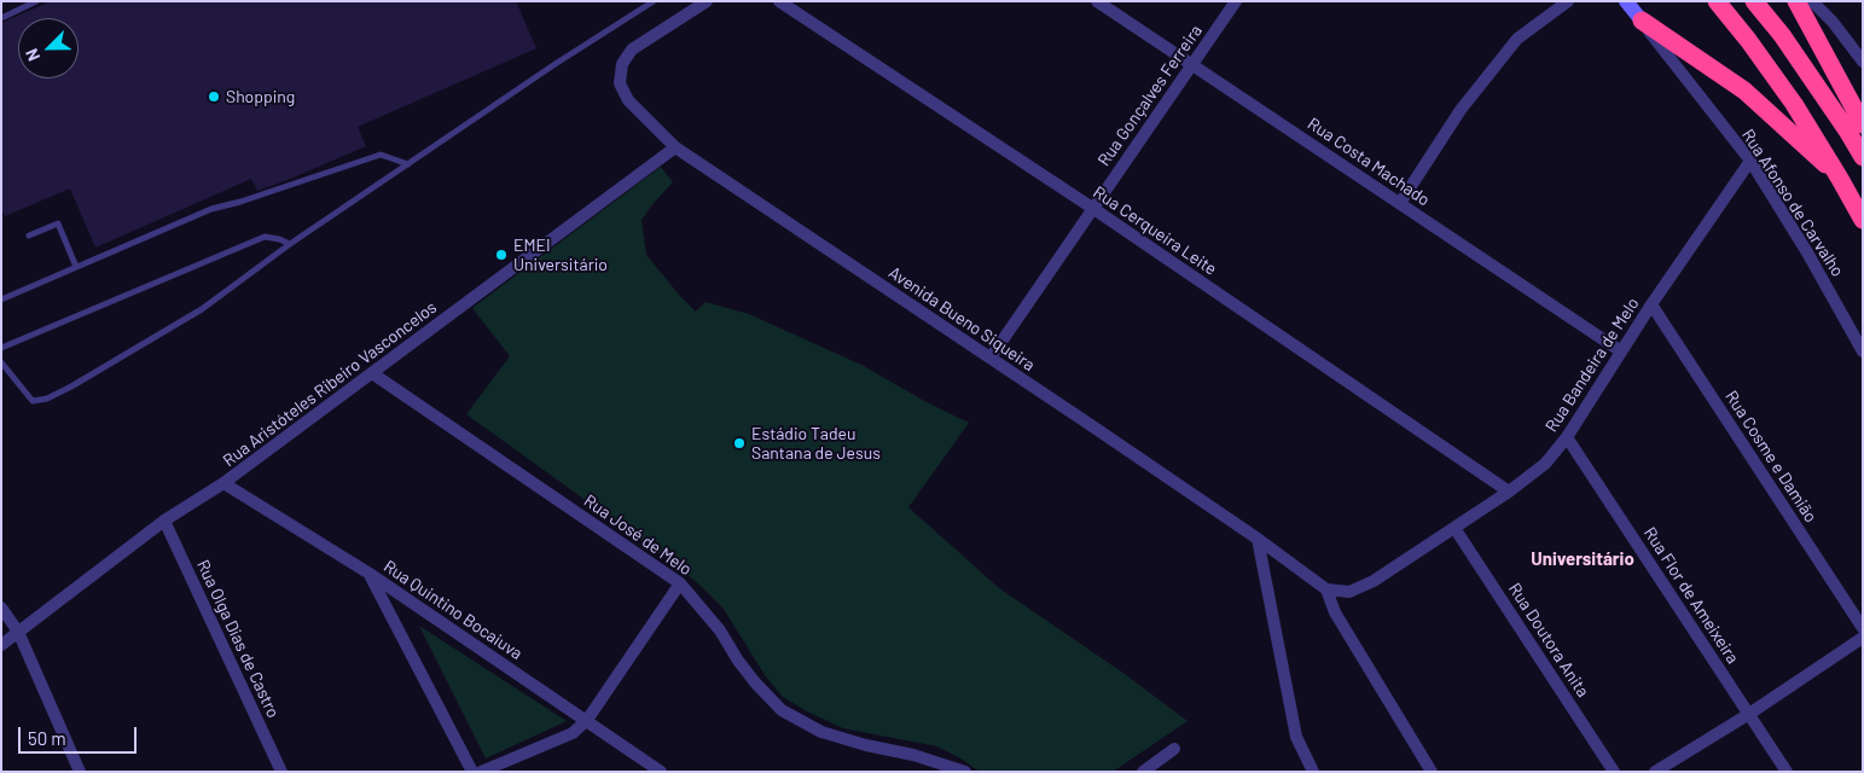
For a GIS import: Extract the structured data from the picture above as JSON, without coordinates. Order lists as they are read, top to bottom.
{
  "streets": {
    "street": [
      "Rua Gonçalves Ferreira",
      "Rua Costa Machado",
      "Rua Afonso de Carvalho",
      "Rua Cerqueira Leite",
      "Avenida Bueno Siqueira",
      "Rua Bandeira de Melo",
      "Rua Aristóteles Ribeiro Vasconcelos",
      "Rua Cosme e Damião",
      "Rua José de Melo",
      "Rua Flor de Ameixeira",
      "Rua Quintino Bocaiuva",
      "Rua Olga Dias de Castro",
      "Rua Doutora Anita"
    ]
  },
  "crossings": [
    ["Rua Gonçalves Ferreira", "Rua Costa Machado"],
    ["Rua Gonçalves Ferreira", "Rua Cerqueira Leite"],
    ["Rua Gonçalves Ferreira", "Avenida Bueno Siqueira"],
    ["Rua Costa Machado", "Rua Bandeira de Melo"],
    ["Rua Afonso de Carvalho", "Rua Bandeira de Melo"],
    ["Rua Cerqueira Leite", "Rua Bandeira de Melo"],
    ["Avenida Bueno Siqueira", "Rua Bandeira de Melo"],
    ["Avenida Bueno Siqueira", "Rua Aristóteles Ribeiro Vasconcelos"],
    ["Rua Bandeira de Melo", "Rua Cosme e Damião"],
    ["Rua Bandeira de Melo", "Rua Flor de Ameixeira"],
    ["Rua Bandeira de Melo", "Rua Doutora Anita"],
    ["Rua Aristóteles Ribeiro Vasconcelos", "Rua José de Melo"],
    ["Rua Aristóteles Ribeiro Vasconcelos", "Rua Quintino Bocaiuva"],
    ["Rua Aristóteles Ribeiro Vasconcelos", "Rua Olga Dias de Castro"]
  ],
  "districts": ["Universitário"],
  "places": ["Shopping", "EMEI Universitário", "Estádio Tadeu Santana de Jesus"],
  "scale_bar": "50 m",
  "north": "bottom left"
}
